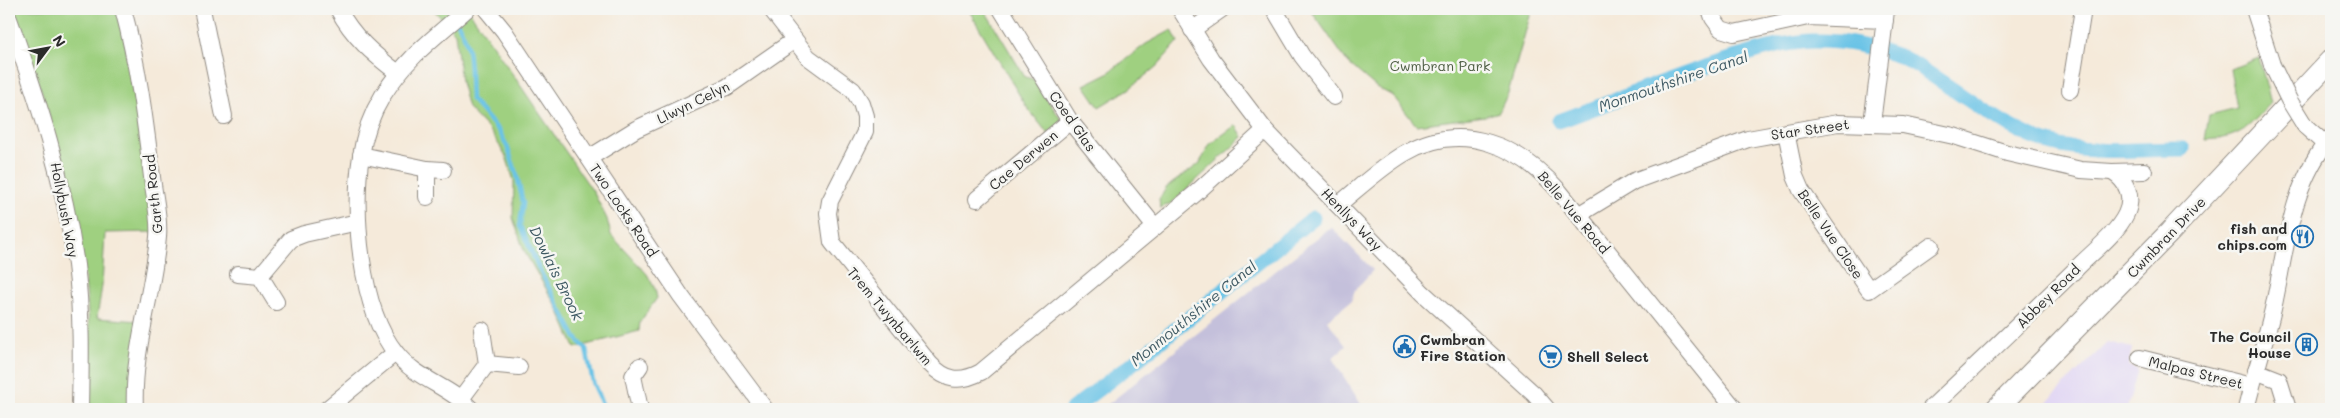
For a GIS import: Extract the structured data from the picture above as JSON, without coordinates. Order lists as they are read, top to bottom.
{
  "streets": {
    "main road": ["Cwmbran Drive"],
    "street": [
      "Llwyn Celyn",
      "Coed Glas",
      "Star Street",
      "Cae Derwen",
      "Garth Road",
      "Hollybush Way",
      "Two Locks Road",
      "Belle Vue Road",
      "Henllys Way",
      "Belle Vue Close",
      "Abbey Road",
      "Trem Twynbarlwm",
      "Malpas Street"
    ]
  },
  "crossings": [
    ["Llwyn Celyn", "Two Locks Road"],
    ["Llwyn Celyn", "Trem Twynbarlwm"],
    ["Coed Glas", "Cae Derwen"],
    ["Coed Glas", "Trem Twynbarlwm"],
    ["Star Street", "Belle Vue Road"],
    ["Star Street", "Belle Vue Close"],
    ["Star Street", "Abbey Road"],
    ["Belle Vue Road", "Henllys Way"],
    ["Henllys Way", "Trem Twynbarlwm"]
  ],
  "water": ["Monmouthshire Canal", "Dowlais Brook"],
  "parks": ["Cwmbran Park"],
  "places": {
    "restaurant": ["fish and chips.com"],
    "building": ["The Council House"],
    "public building": ["Cwmbran Fire Station"],
    "supermarket": ["Shell Select"]
  },
  "north": "top right"
}
